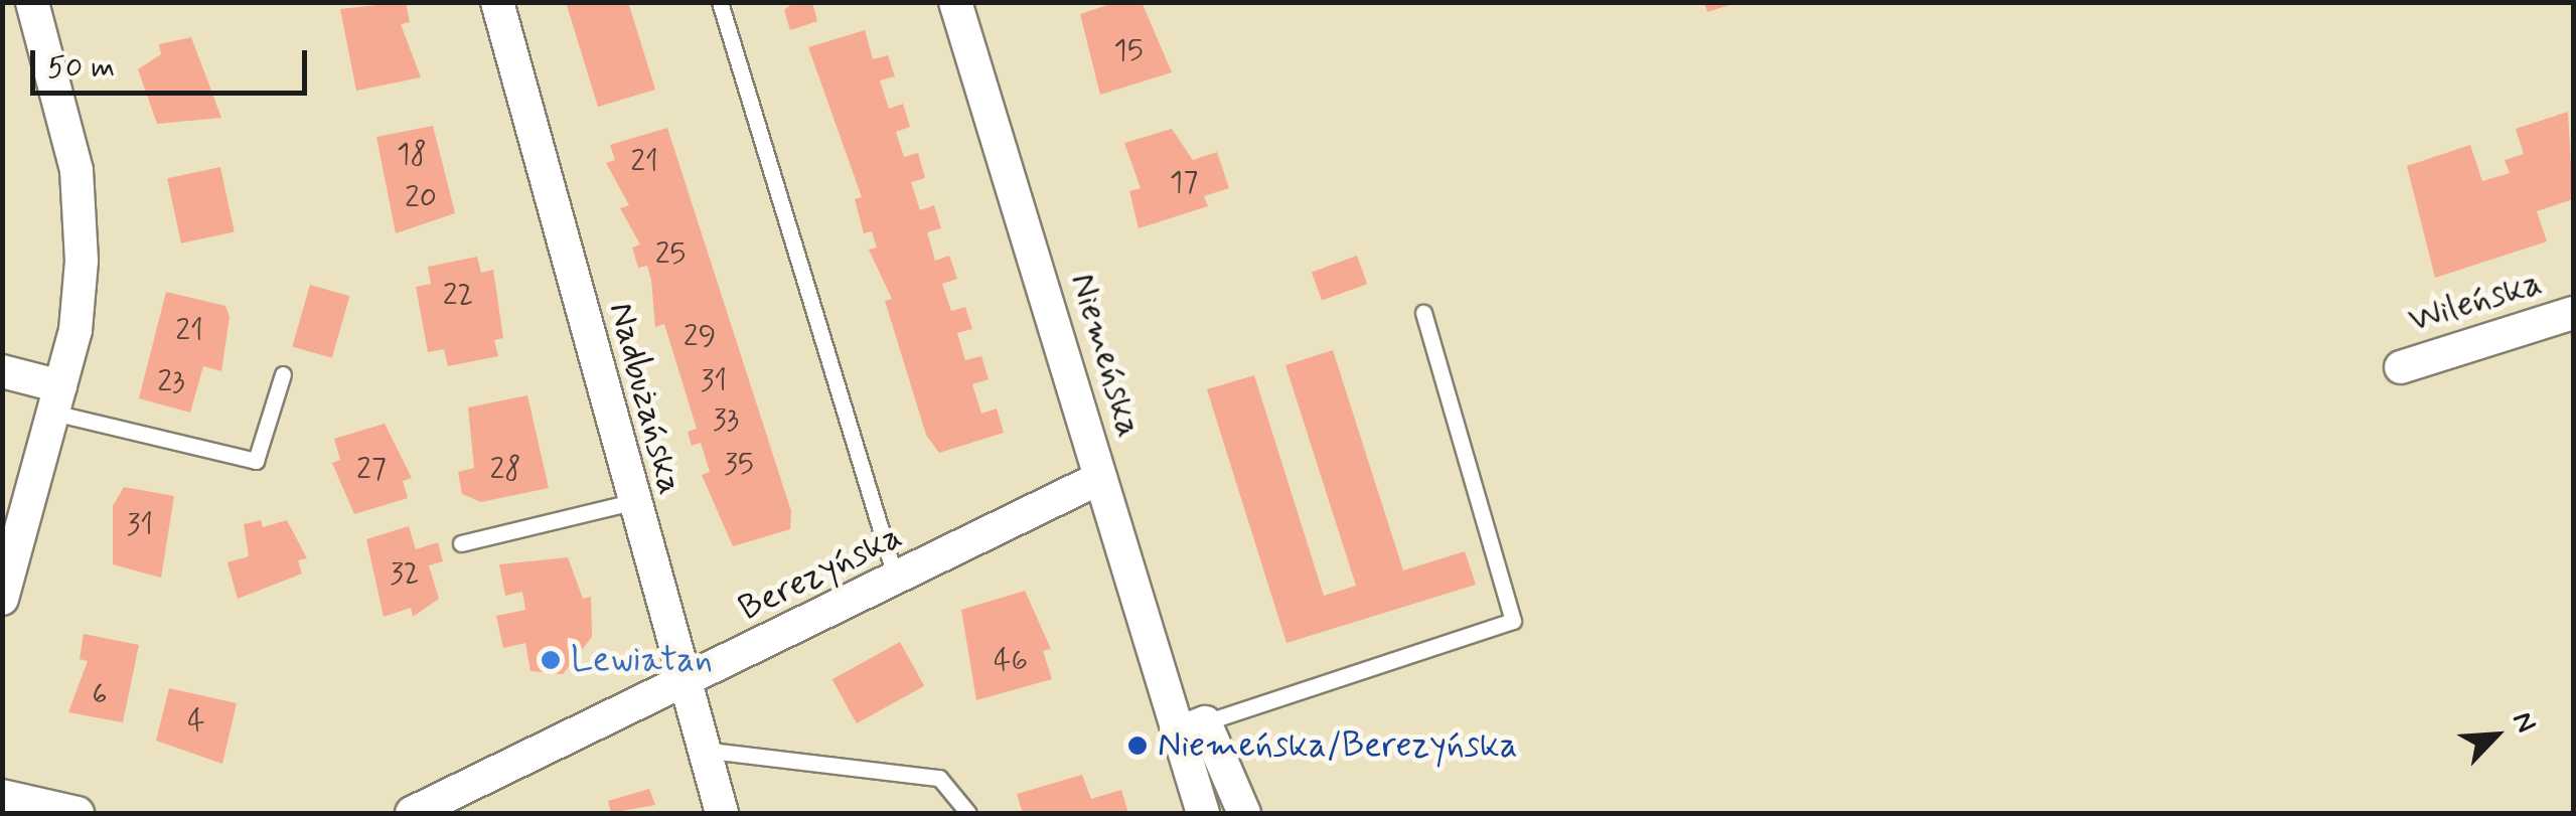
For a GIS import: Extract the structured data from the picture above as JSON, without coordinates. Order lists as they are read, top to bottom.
{
  "streets": {
    "street": [
      "Wileńska",
      "Niemeńska",
      "Nadbużańska",
      "Berezyńska"
    ]
  },
  "crossings": [
    ["Niemeńska", "Berezyńska"],
    ["Nadbużańska", "Berezyńska"]
  ],
  "places": ["Lewiatan", "Niemeńska/Berezyńska"],
  "house_numbers": [
    "15",
    "18",
    "21",
    "17",
    "20",
    "25",
    "22",
    "21",
    "29",
    "31",
    "23",
    "33",
    "35",
    "27",
    "28",
    "31",
    "32",
    "46",
    "6",
    "4"
  ],
  "scale_bar": "50 m",
  "north": "top right"
}
